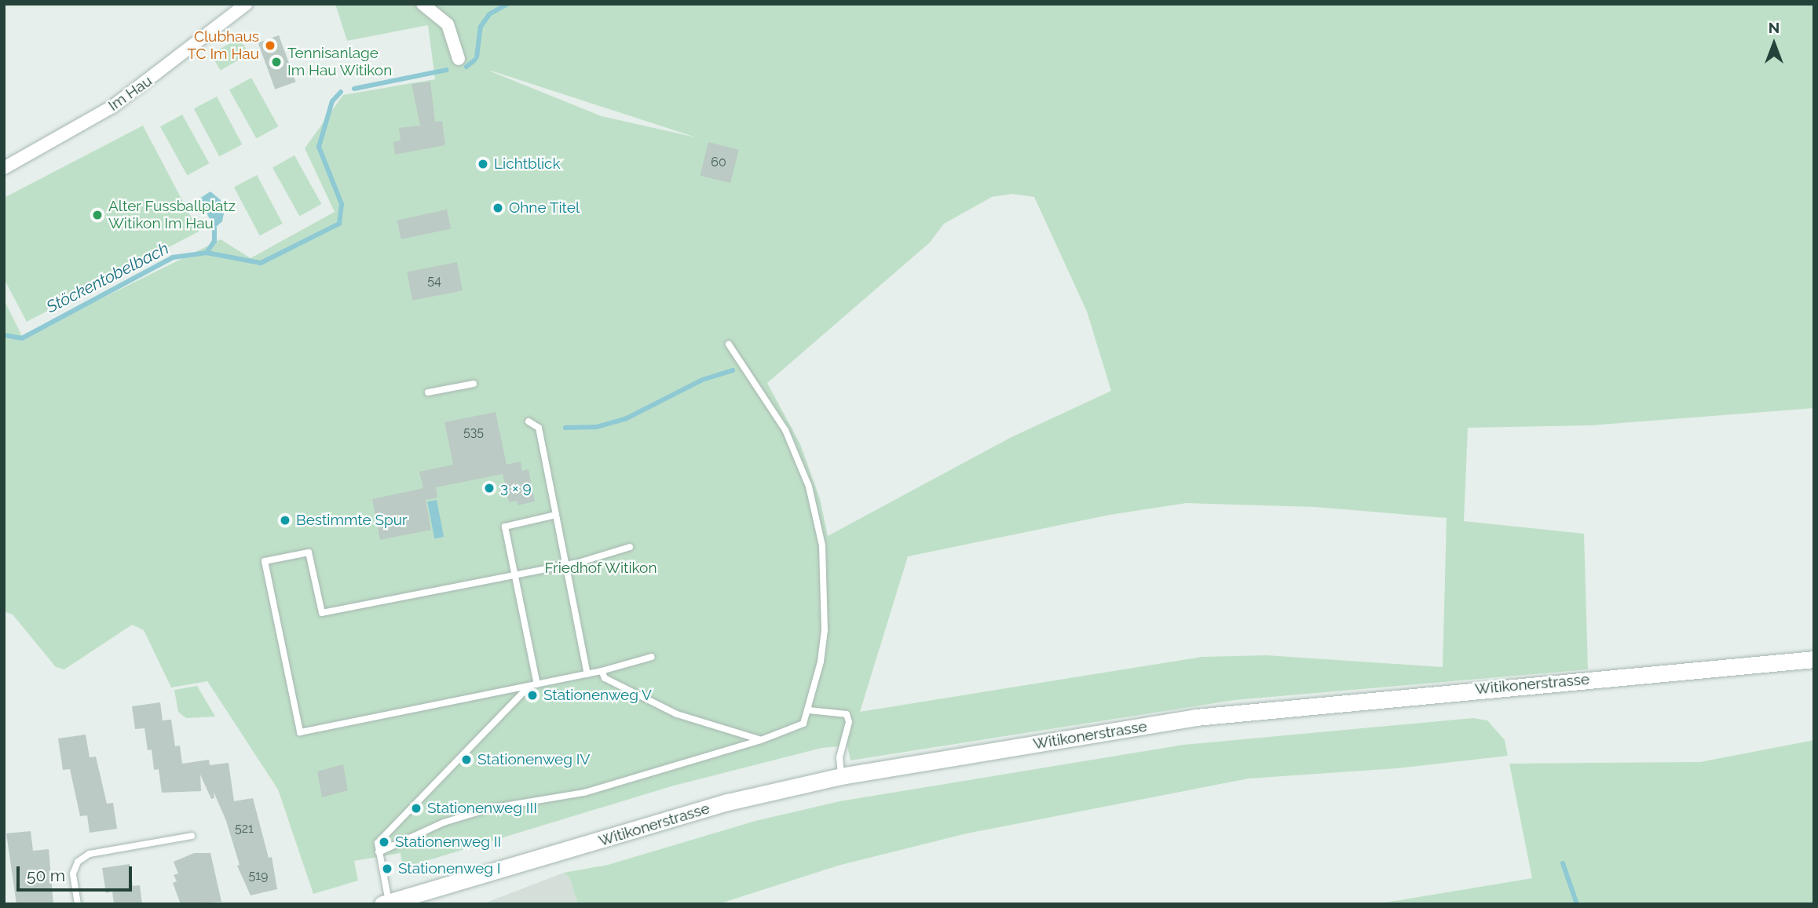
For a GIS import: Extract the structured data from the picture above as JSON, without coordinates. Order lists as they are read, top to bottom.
{
  "streets": {
    "main road": ["Witikonerstrasse"],
    "street": ["Im Hau"]
  },
  "water": ["Stöckentobelbach"],
  "parks": ["Friedhof Witikon"],
  "places": [
    "Clubhaus TC Im Hau",
    "Tennisanlage Im Hau Witikon",
    "Lichtblick",
    "Ohne Titel",
    "Alter Fussballplatz Witikon Im Hau",
    "3 × 9",
    "Bestimmte Spur",
    "Stationenweg V",
    "Stationenweg IV",
    "Stationenweg III",
    "Stationenweg II",
    "Stationenweg I"
  ],
  "house_numbers": [
    "60",
    "54",
    "535",
    "521",
    "519"
  ],
  "scale_bar": "50 m",
  "north": "top"
}
